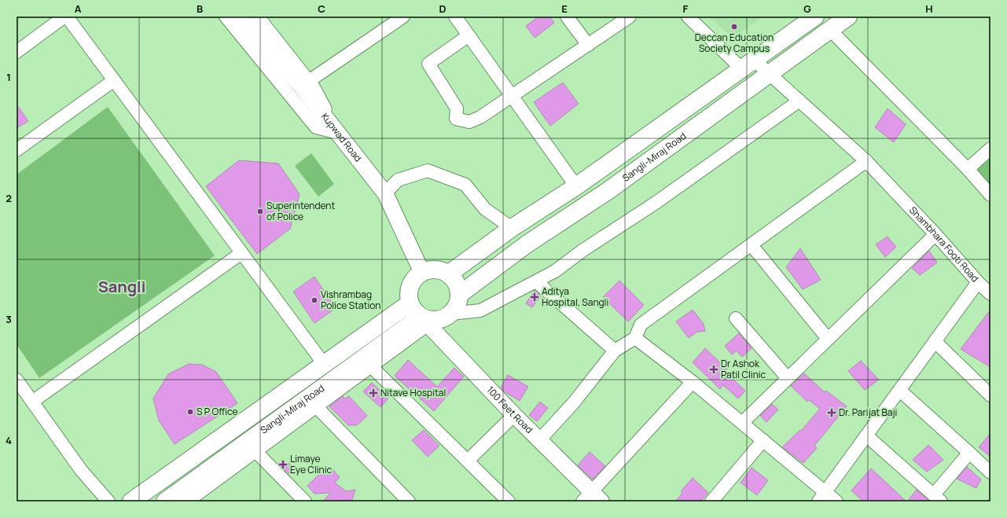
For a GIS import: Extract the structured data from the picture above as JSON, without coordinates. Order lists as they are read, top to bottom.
{
  "streets": {
    "highway": ["Sangli-Miraj Road"],
    "main road": ["Kupwad Road", "100 Feet Road"],
    "street": ["Shambhara Footi Road"]
  },
  "crossings": [
    ["Kupwad Road", "Sangli-Miraj Road"],
    ["Kupwad Road", "100 Feet Road"],
    ["Sangli-Miraj Road", "Shambhara Footi Road"],
    ["Sangli-Miraj Road", "100 Feet Road"]
  ],
  "districts": ["Sangli"],
  "places": {
    "other": [
      "Deccan Education Society Campus",
      "Superintendent of Police",
      "Vishrambag Police Station",
      "S P Office"
    ],
    "health": [
      "Aditya Hospital, Sangli",
      "Dr Ashok Patil Clinic",
      "Nitave Hospital",
      "Dr. Parijat Baji",
      "Limaye Eye Clinic"
    ]
  },
  "grid": {
    "columns": [
      "A",
      "B",
      "C",
      "D",
      "E",
      "F",
      "G",
      "H"
    ],
    "rows": [
      "1",
      "2",
      "3",
      "4"
    ]
  }
}
